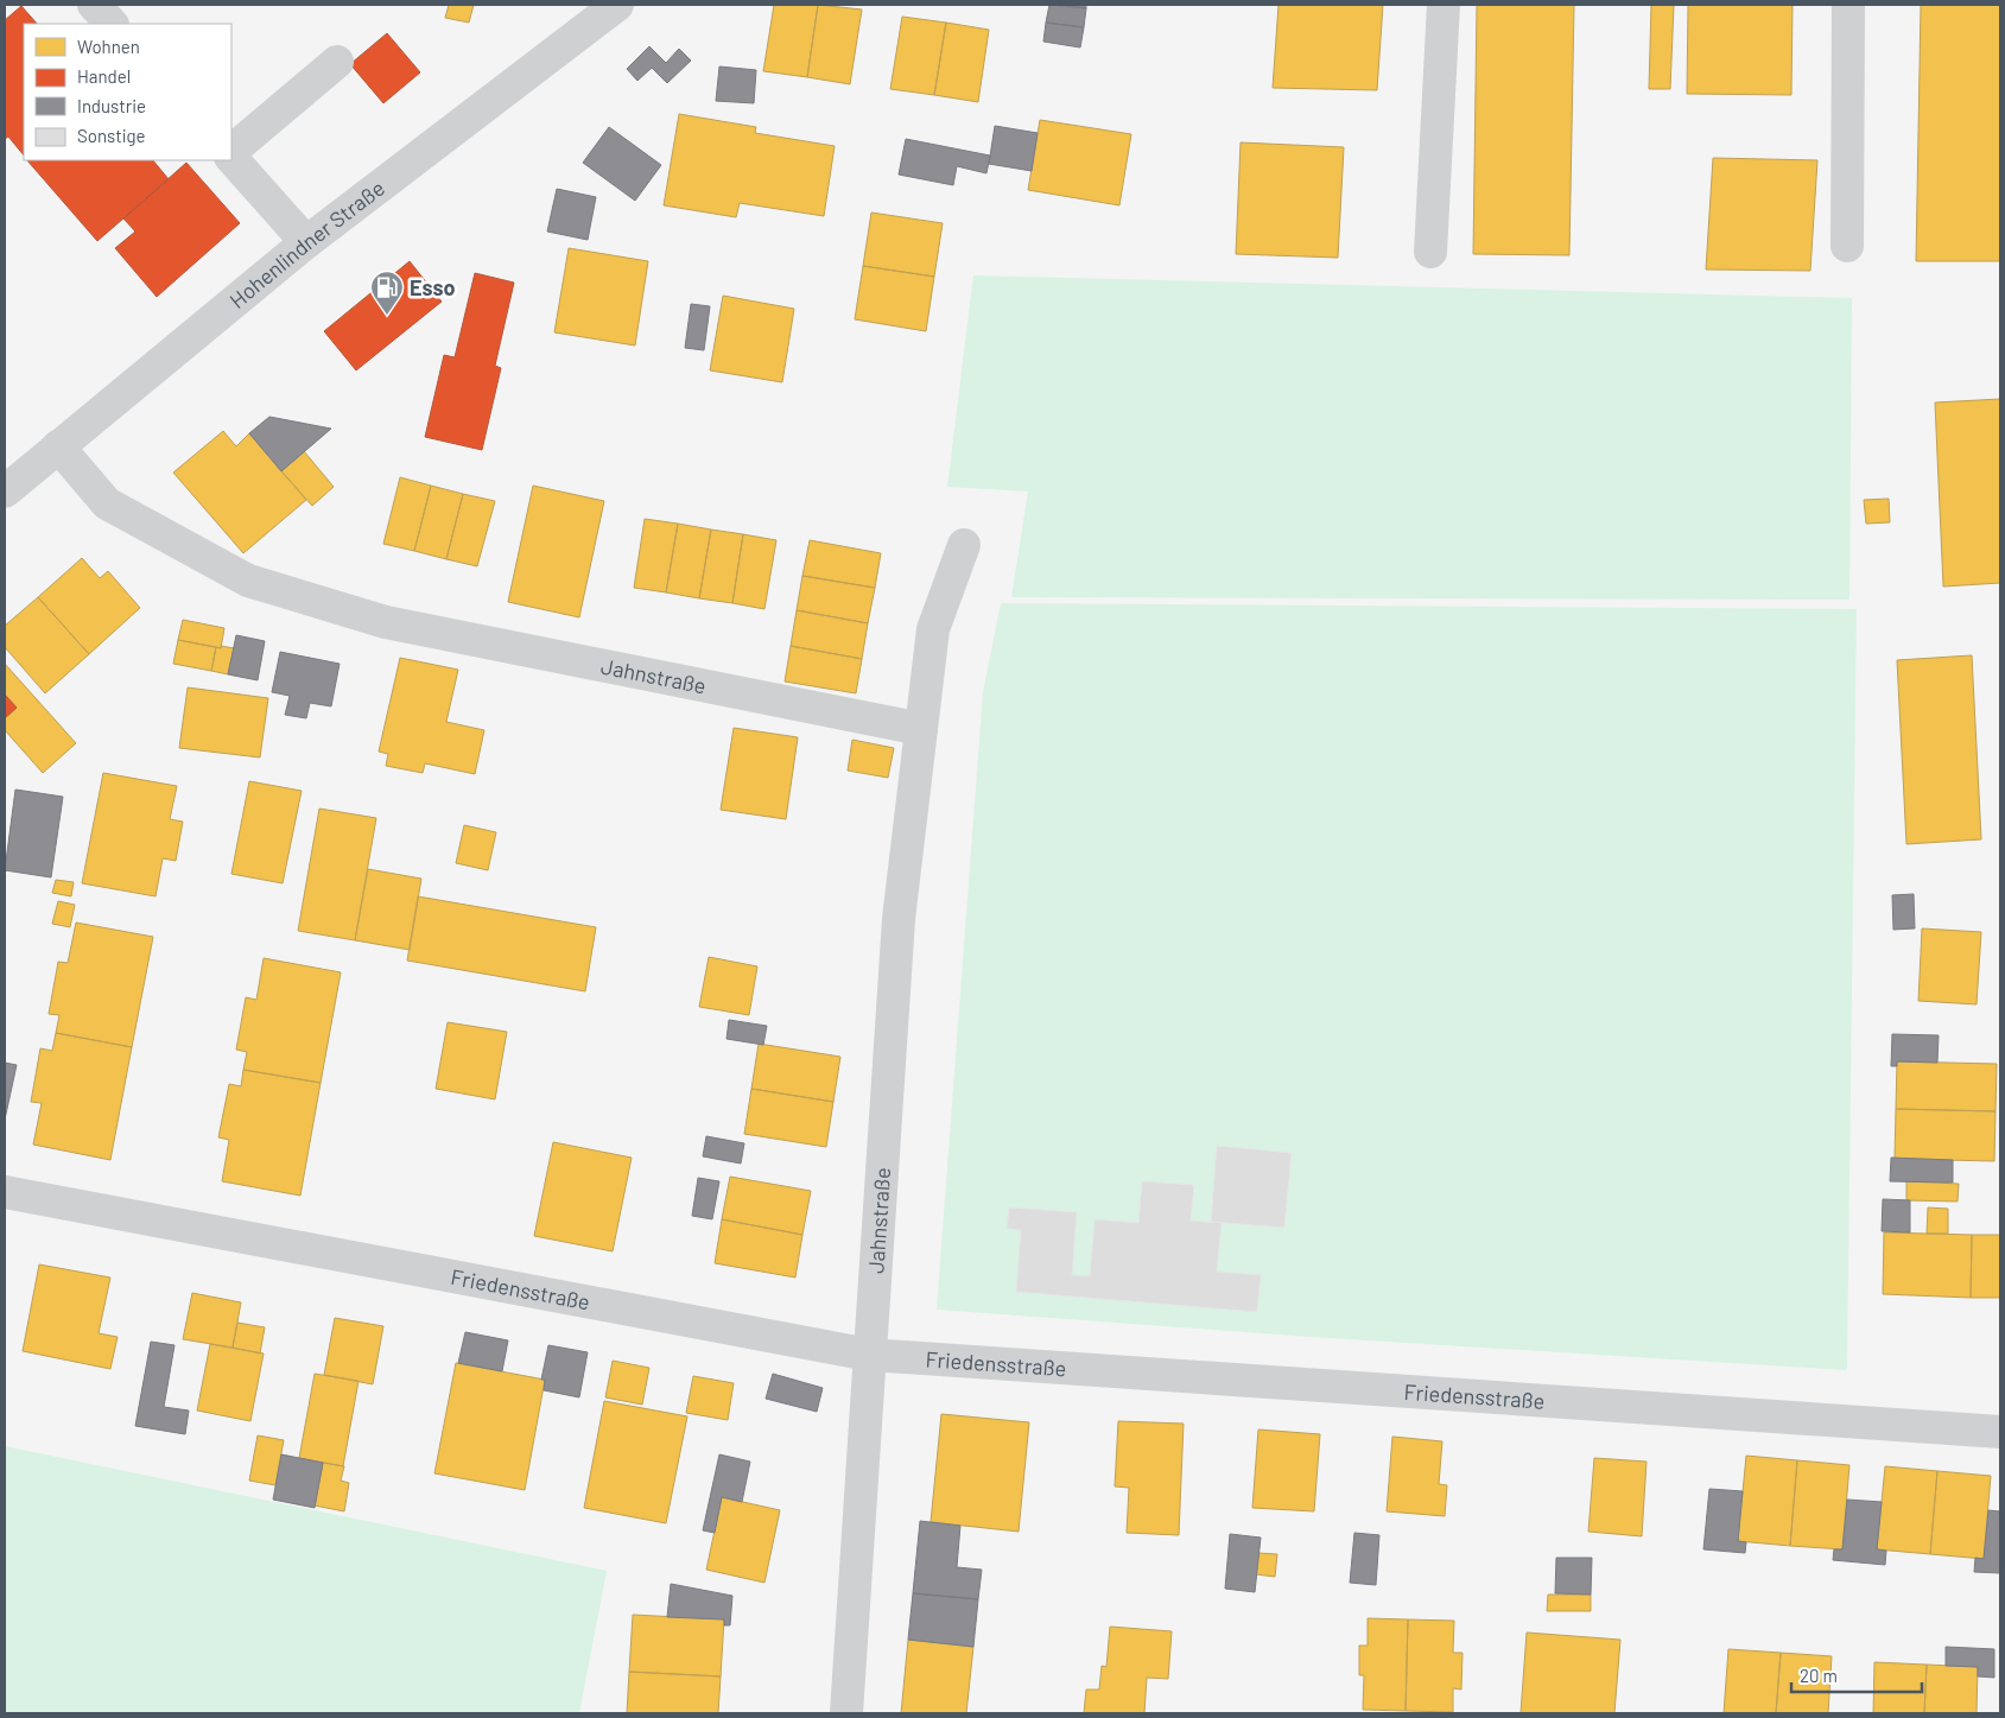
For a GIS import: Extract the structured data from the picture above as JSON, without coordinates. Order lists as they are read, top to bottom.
{
  "streets": {
    "street": ["Hohenlindner Straße", "Jahnstraße", "Friedensstraße"]
  },
  "crossings": [
    ["Hohenlindner Straße", "Jahnstraße"],
    ["Jahnstraße", "Friedensstraße"]
  ],
  "places": {
    "fuel station": ["Esso"]
  },
  "legend": [
    "Wohnen",
    "Handel",
    "Industrie",
    "Sonstige"
  ],
  "scale_bar": "20 m"
}
